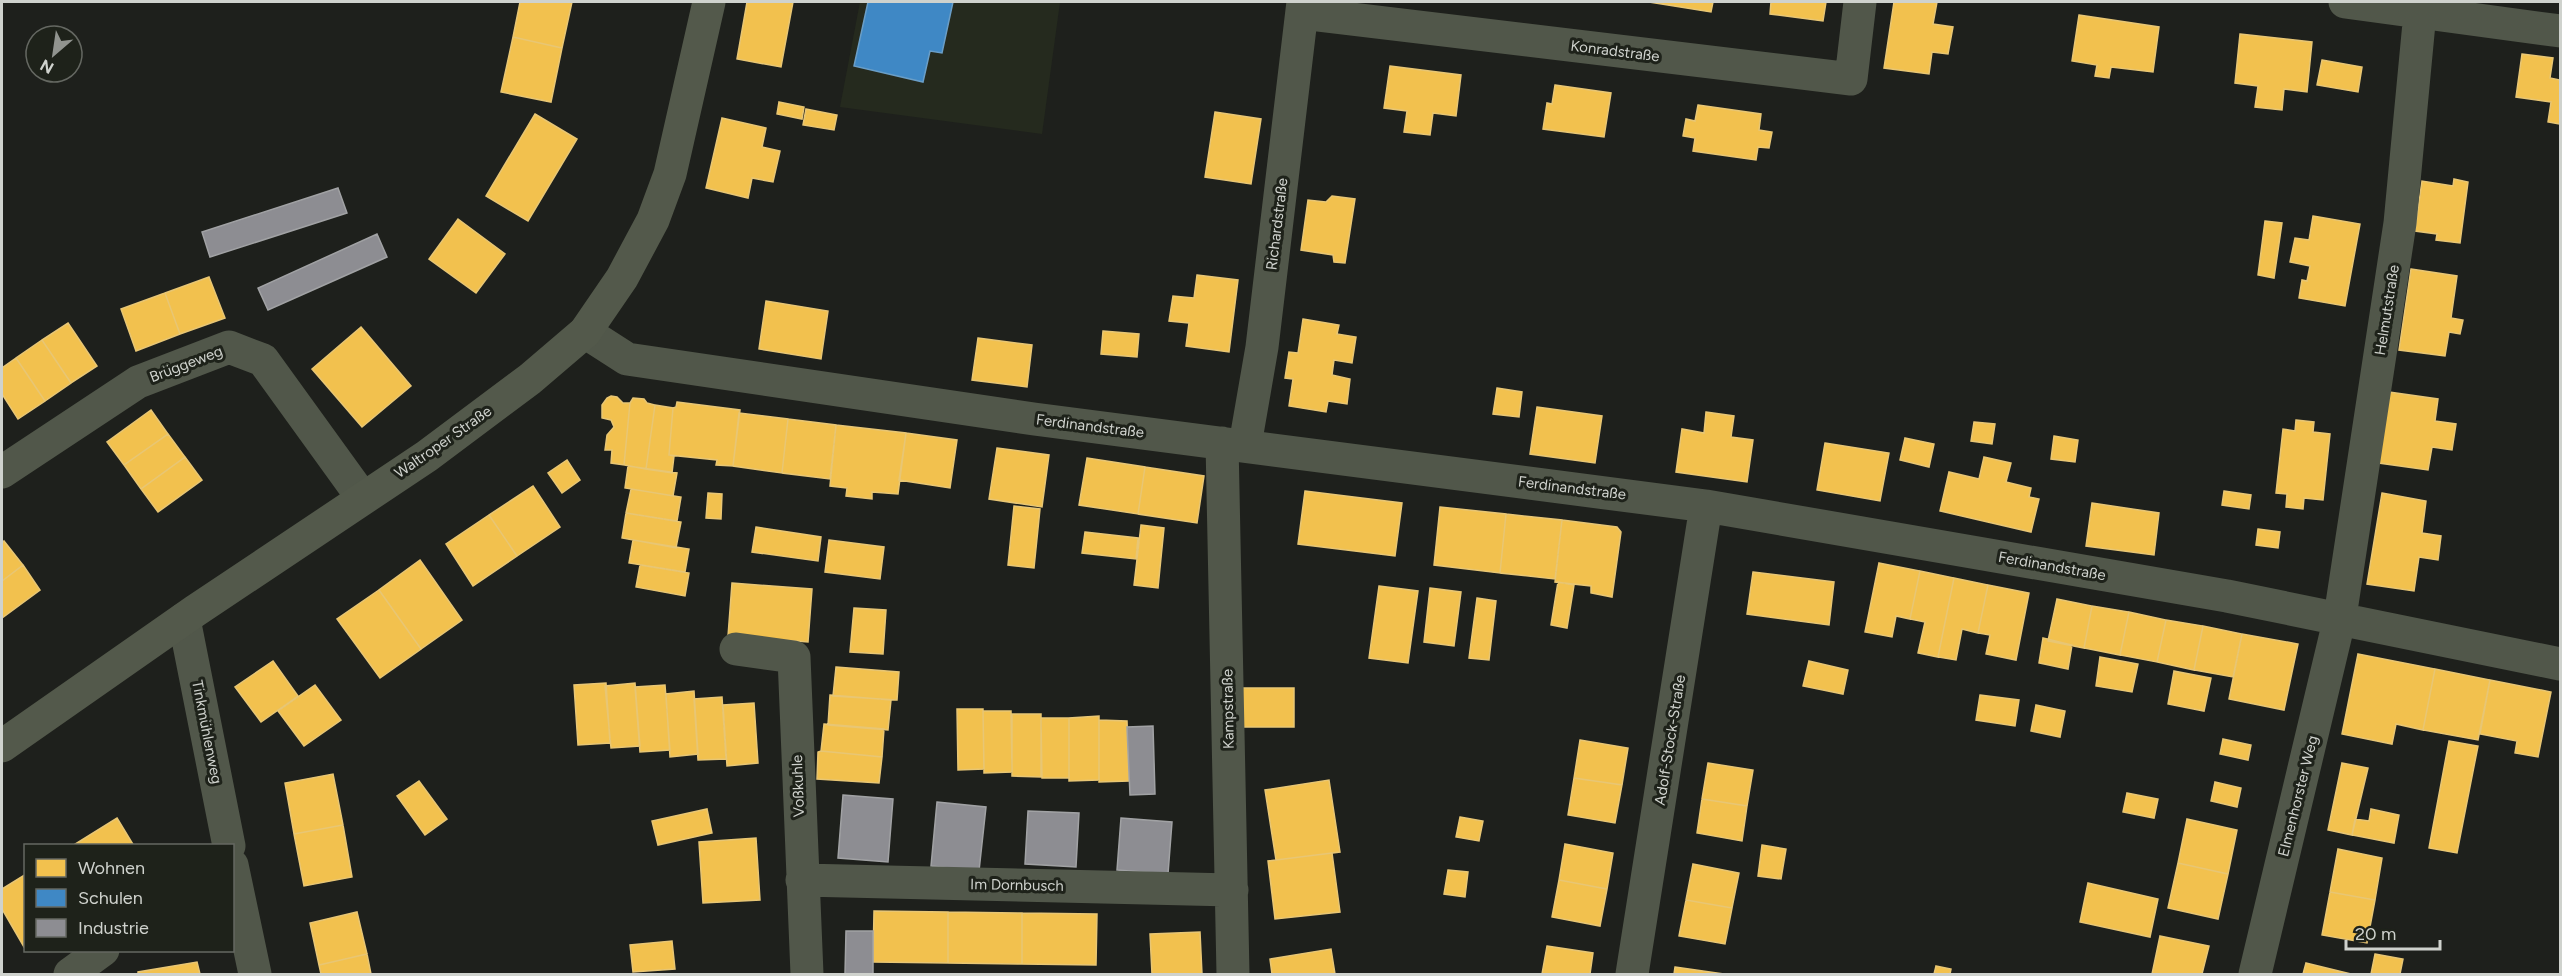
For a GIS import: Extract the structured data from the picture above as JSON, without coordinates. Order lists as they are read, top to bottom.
{
  "streets": {
    "main road": ["Waltroper Straße"],
    "street": [
      "Konradstraße",
      "Richardstraße",
      "Helmutstraße",
      "Brüggeweg",
      "Ferdinandstraße",
      "Kampstraße",
      "Tinkmühlenweg",
      "Adolf-Stock-Straße",
      "Voßkuhle",
      "Elmenhorster Weg",
      "Im Dornbusch"
    ]
  },
  "crossings": [
    ["Konradstraße", "Richardstraße"],
    ["Richardstraße", "Ferdinandstraße"],
    ["Richardstraße", "Kampstraße"],
    ["Helmutstraße", "Ferdinandstraße"],
    ["Helmutstraße", "Elmenhorster Weg"],
    ["Brüggeweg", "Waltroper Straße"],
    ["Ferdinandstraße", "Waltroper Straße"],
    ["Ferdinandstraße", "Kampstraße"],
    ["Ferdinandstraße", "Adolf-Stock-Straße"],
    ["Ferdinandstraße", "Elmenhorster Weg"],
    ["Waltroper Straße", "Tinkmühlenweg"],
    ["Kampstraße", "Im Dornbusch"],
    ["Voßkuhle", "Im Dornbusch"]
  ],
  "legend": ["Wohnen", "Schulen", "Industrie"],
  "scale_bar": "20 m",
  "north": "bottom left"
}
